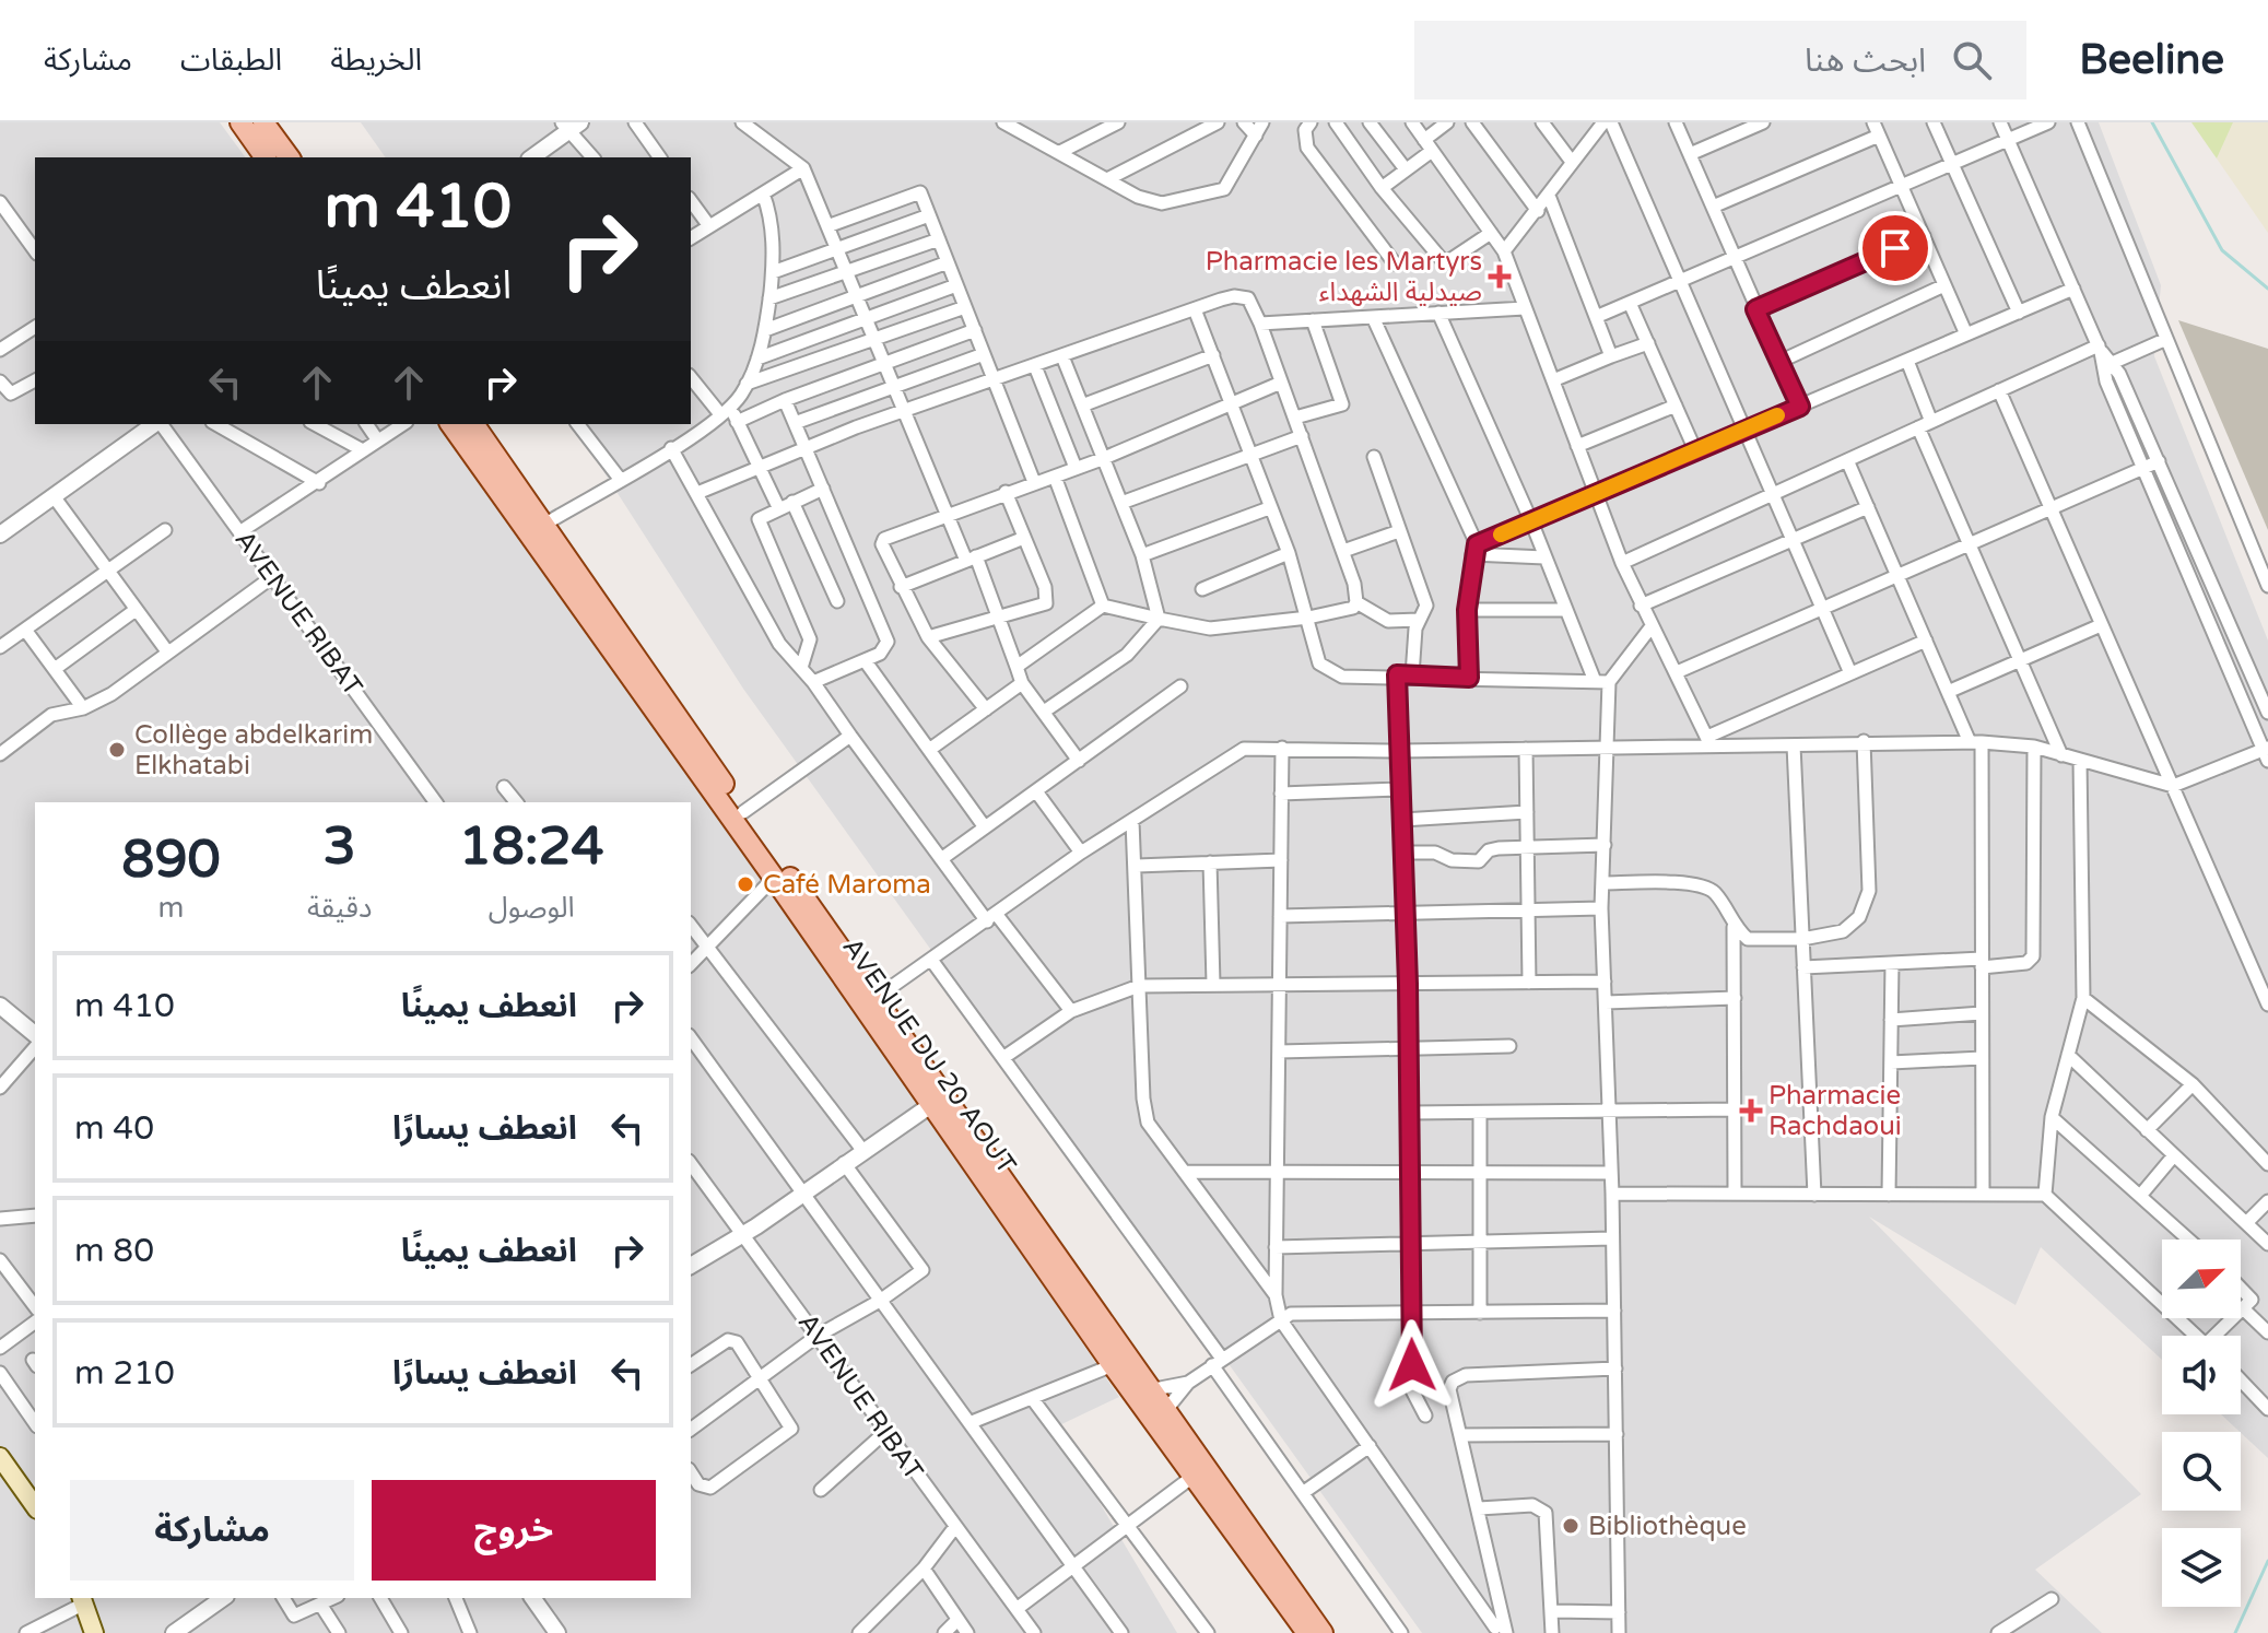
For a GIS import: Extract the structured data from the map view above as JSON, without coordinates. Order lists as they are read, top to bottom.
{
  "streets": {
    "main road": ["AVENUE DU 20 AOUT"],
    "street": ["AVENUE RIBAT"]
  },
  "places": {
    "health": ["Pharmacie les Martyrs صيدلية الشهداء", "Pharmacie Rachdaoui"],
    "other": ["Collège abdelkarim Elkhatabi", "Café Maroma", "Bibliothèque"]
  },
  "north": "top right",
  "page": {
    "header": "Beeline",
    "search": "ابحث هنا",
    "nav": ["الخريطة", "الطبقات", "مشاركة"],
    "turn": ["410 m", "انعطف يمينًا"],
    "eta": [
      "18:24",
      "الوصول",
      "3",
      "دقيقة",
      "890",
      "m"
    ],
    "list": [
      {
        "name": "انعطف يمينًا",
        "value": "410 m"
      },
      {
        "name": "انعطف يسارًا",
        "value": "40 m"
      },
      {
        "name": "انعطف يمينًا",
        "value": "80 m"
      },
      {
        "name": "انعطف يسارًا",
        "value": "210 m"
      }
    ],
    "buttons": ["خروج", "مشاركة"]
  }
}
